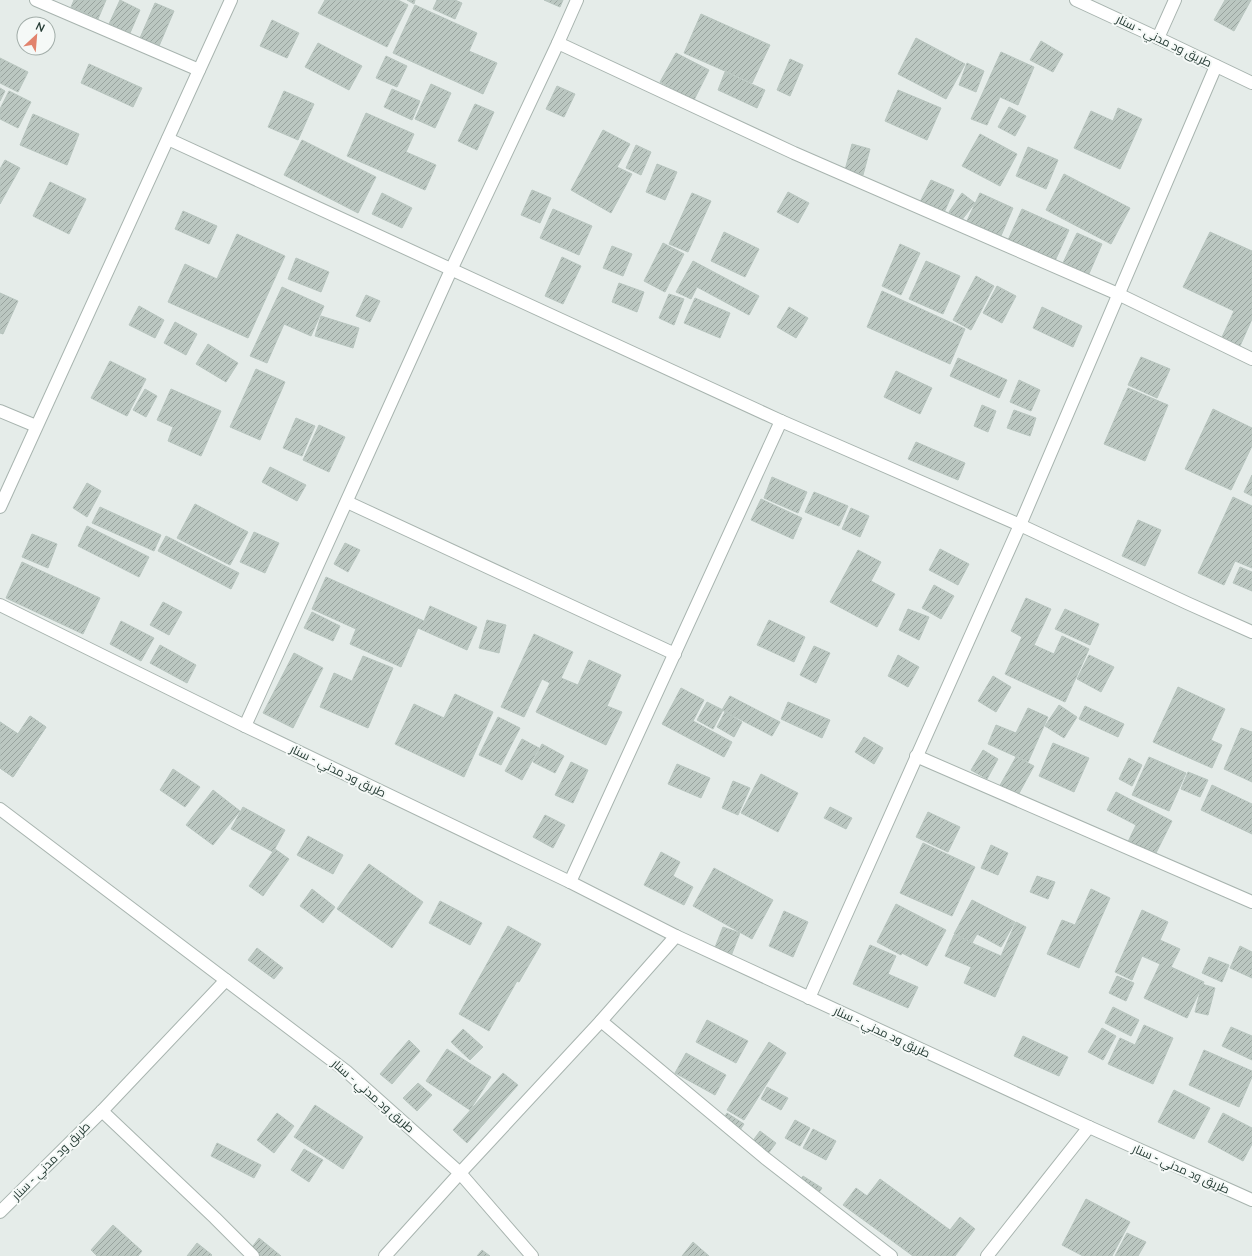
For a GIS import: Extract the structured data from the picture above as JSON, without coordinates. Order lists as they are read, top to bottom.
{
  "streets": {
    "street": ["طريق ود مدني - سنار"]
  },
  "north": "top right"
}
